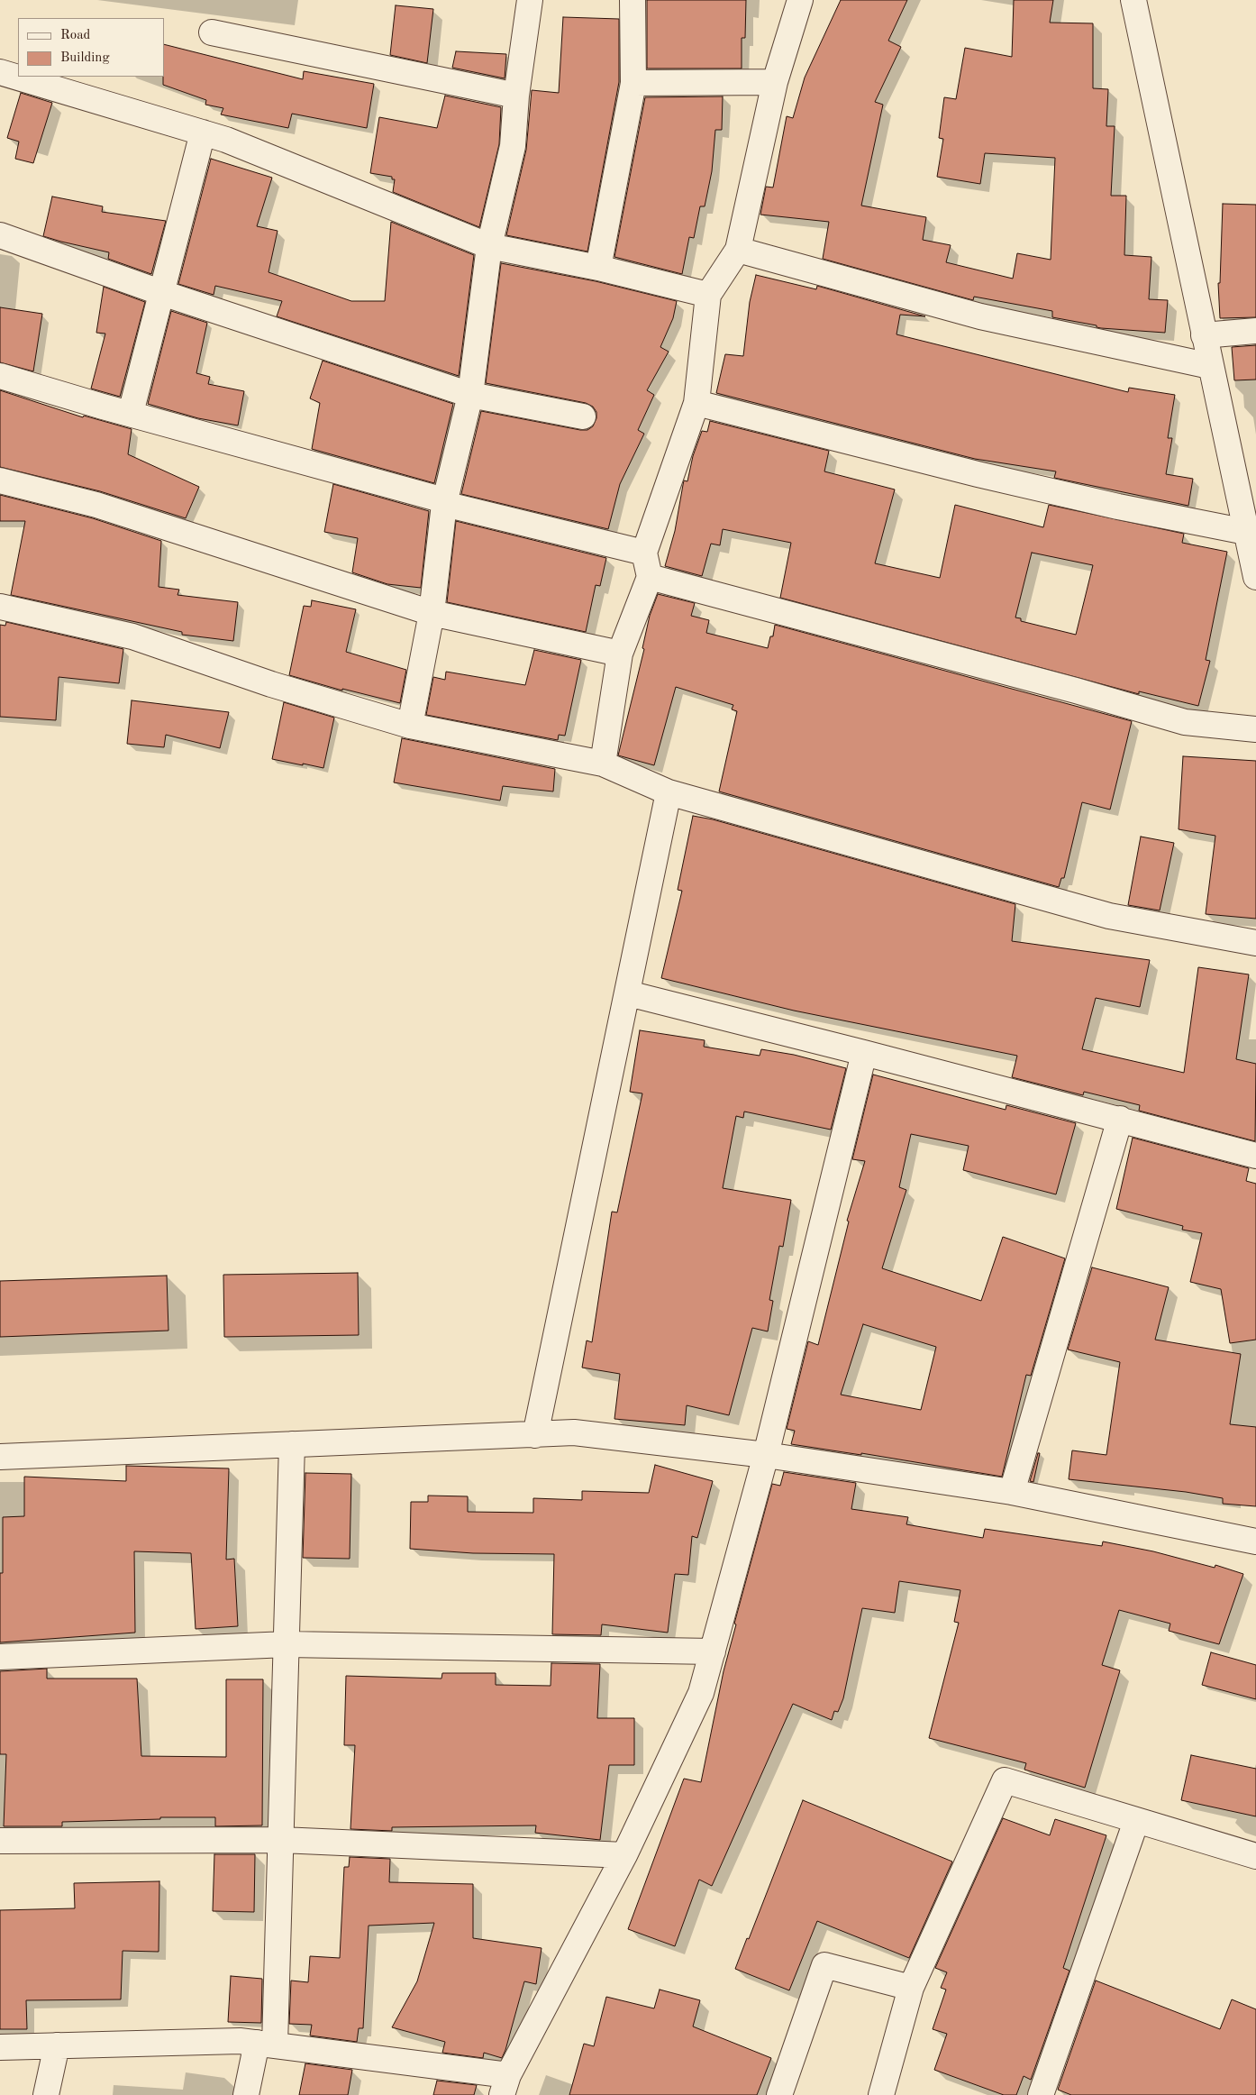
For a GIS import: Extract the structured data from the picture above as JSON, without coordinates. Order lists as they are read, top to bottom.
{
  "legend": ["Road", "Building"]
}
